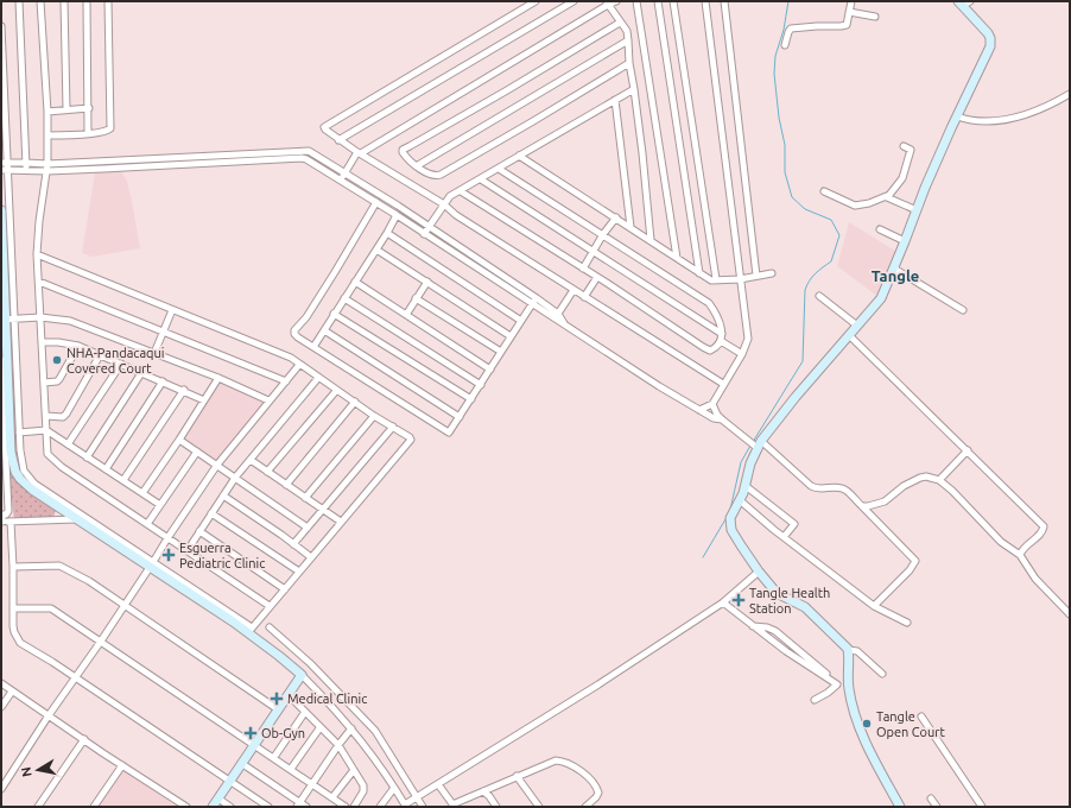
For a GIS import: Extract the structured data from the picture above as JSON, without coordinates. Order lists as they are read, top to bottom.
{
  "districts": ["Tangle"],
  "places": {
    "other": ["NHA-Pandacaqui Covered Court", "Tangle Open Court"],
    "health": [
      "Esguerra Pediatric Clinic",
      "Tangle Health Station",
      "Medical Clinic",
      "Ob-Gyn"
    ]
  },
  "north": "left"
}
